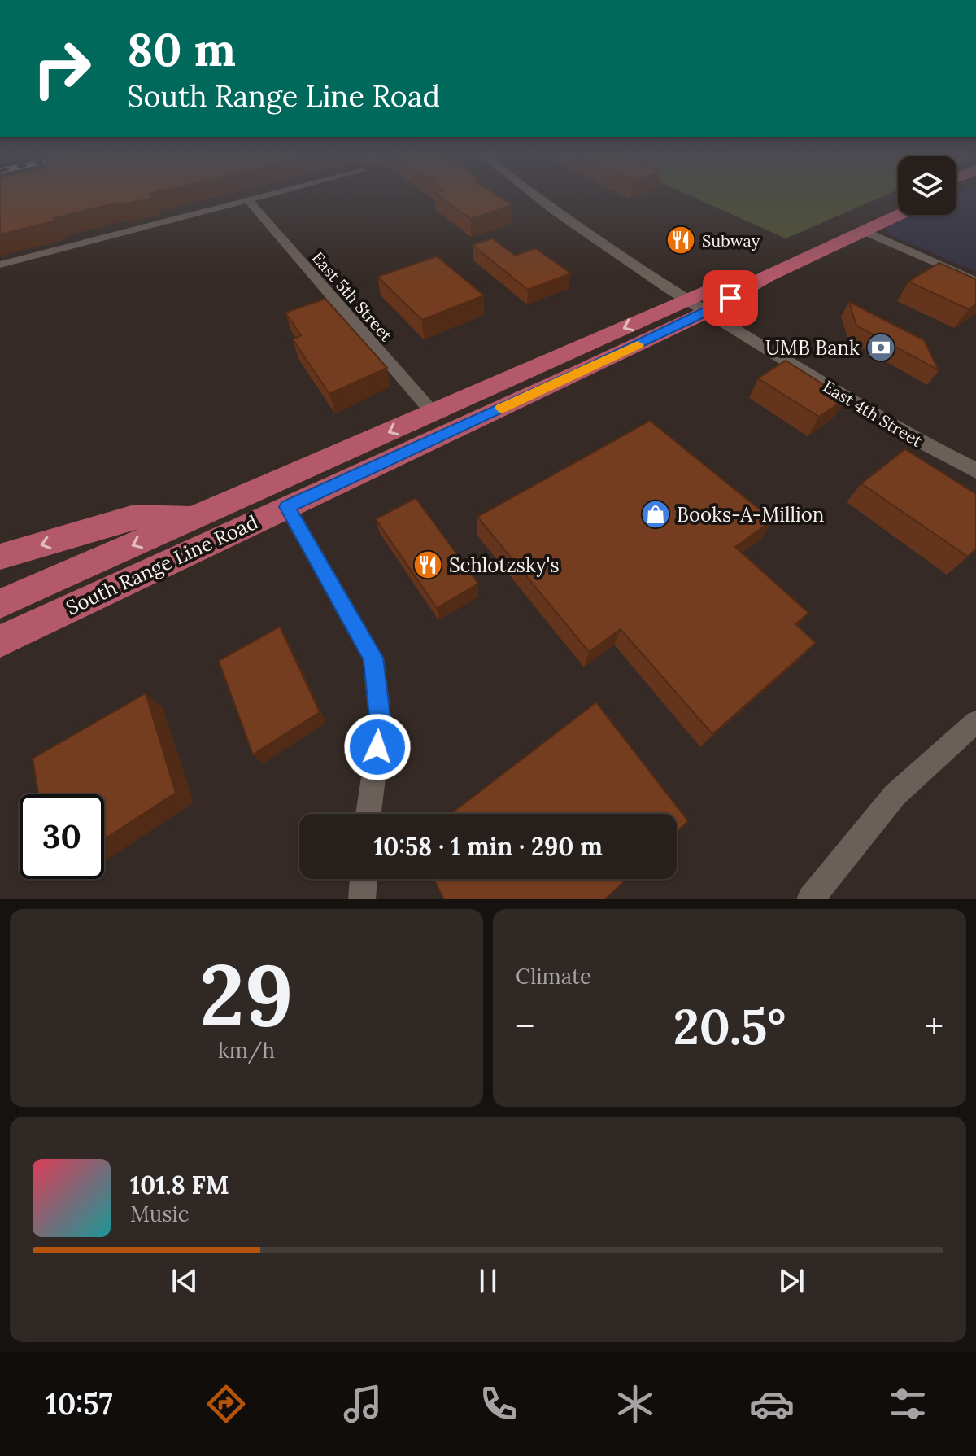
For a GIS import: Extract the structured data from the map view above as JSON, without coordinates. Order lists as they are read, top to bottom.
{
  "streets": {
    "main road": ["South Range Line Road"],
    "street": ["East 5th Street", "East 4th Street"]
  },
  "crossings": [
    ["East 5th Street", "South Range Line Road"],
    ["East 4th Street", "South Range Line Road"]
  ],
  "places": {
    "restaurant": ["Subway", "Schlotzsky's"],
    "bank": ["UMB Bank"],
    "shop": ["Books-A-Million"]
  },
  "page": {
    "turn": ["80 m", "South Range Line Road"],
    "limit": "30",
    "trip": "10:58 · 1 min · 290 m",
    "tile": [
      ["29", "km/h"],
      "Climate"
    ],
    "heat": ["−", "20.5°", "+"],
    "song": ["101.8 FM", "Music"],
    "tabs": "10:57"
  }
}
